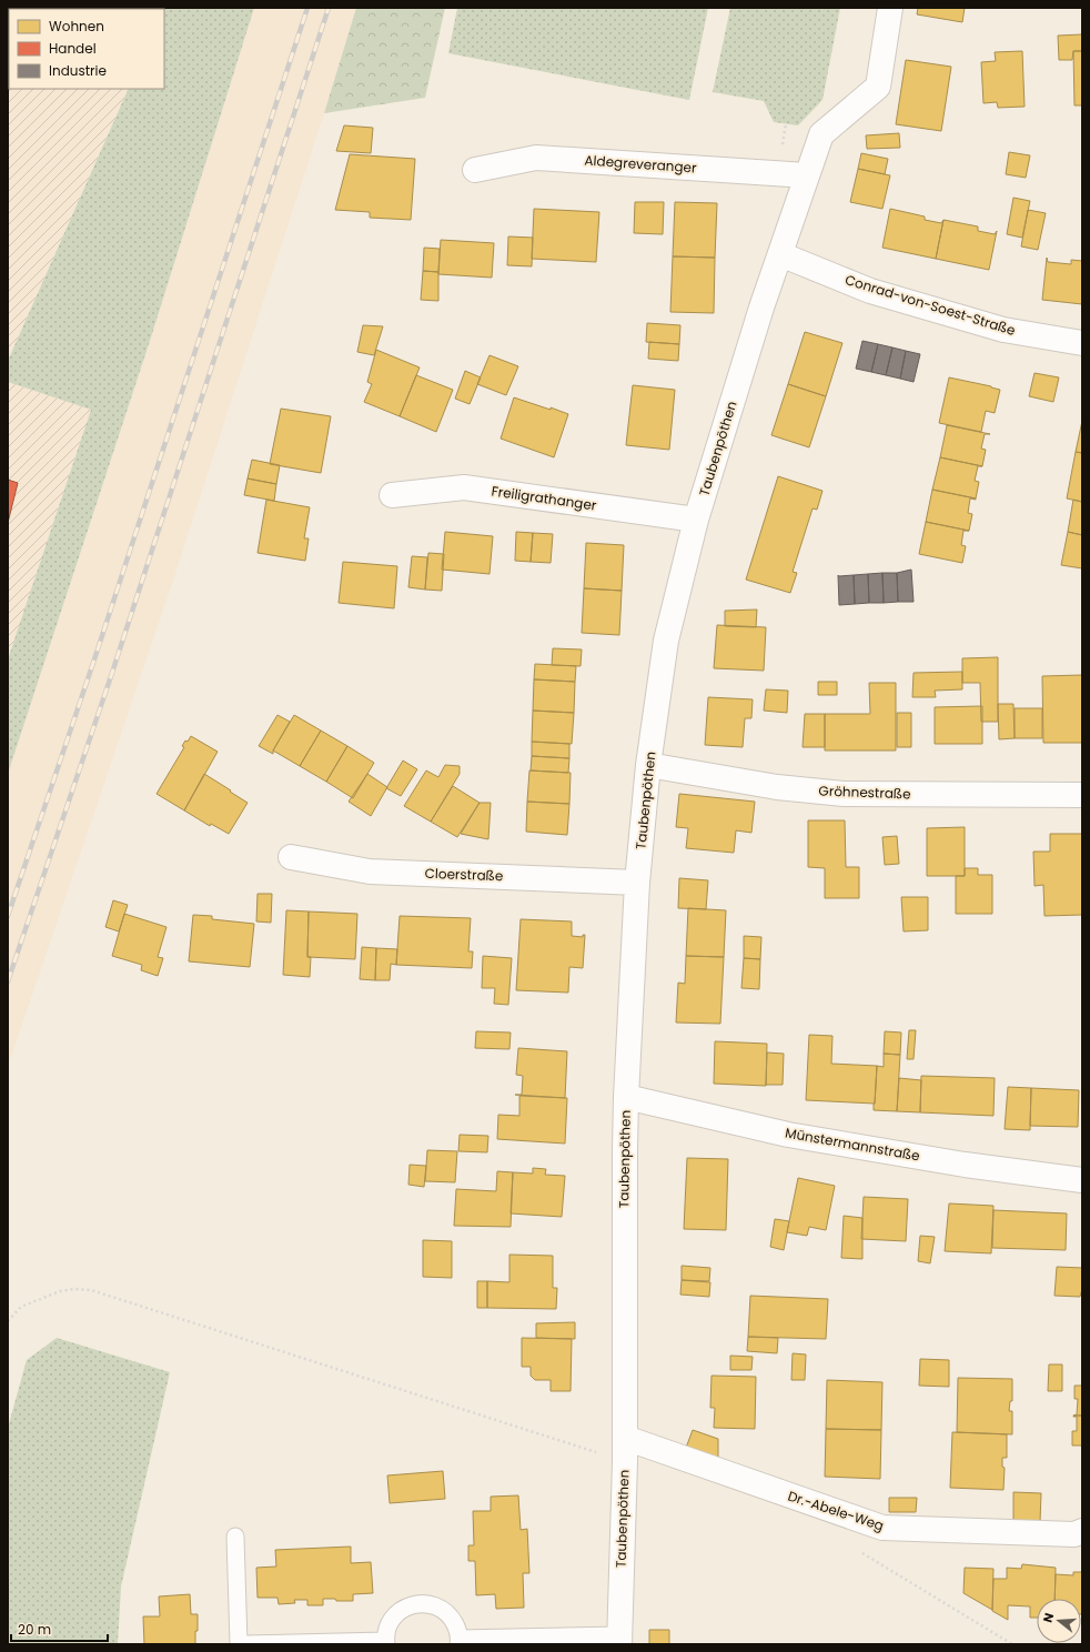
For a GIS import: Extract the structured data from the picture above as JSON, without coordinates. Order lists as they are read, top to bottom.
{
  "streets": {
    "street": [
      "Aldegreveranger",
      "Conrad-von-Soest-Straße",
      "Taubenpöthen",
      "Freiligrathanger",
      "Gröhnestraße",
      "Cloerstraße",
      "Münstermannstraße",
      "Dr.-Abele-Weg"
    ]
  },
  "crossings": [
    ["Aldegreveranger", "Taubenpöthen"],
    ["Conrad-von-Soest-Straße", "Taubenpöthen"],
    ["Taubenpöthen", "Freiligrathanger"],
    ["Taubenpöthen", "Gröhnestraße"],
    ["Taubenpöthen", "Cloerstraße"],
    ["Taubenpöthen", "Münstermannstraße"],
    ["Taubenpöthen", "Dr.-Abele-Weg"]
  ],
  "legend": ["Wohnen", "Handel", "Industrie"],
  "scale_bar": "20 m",
  "north": "left"
}
